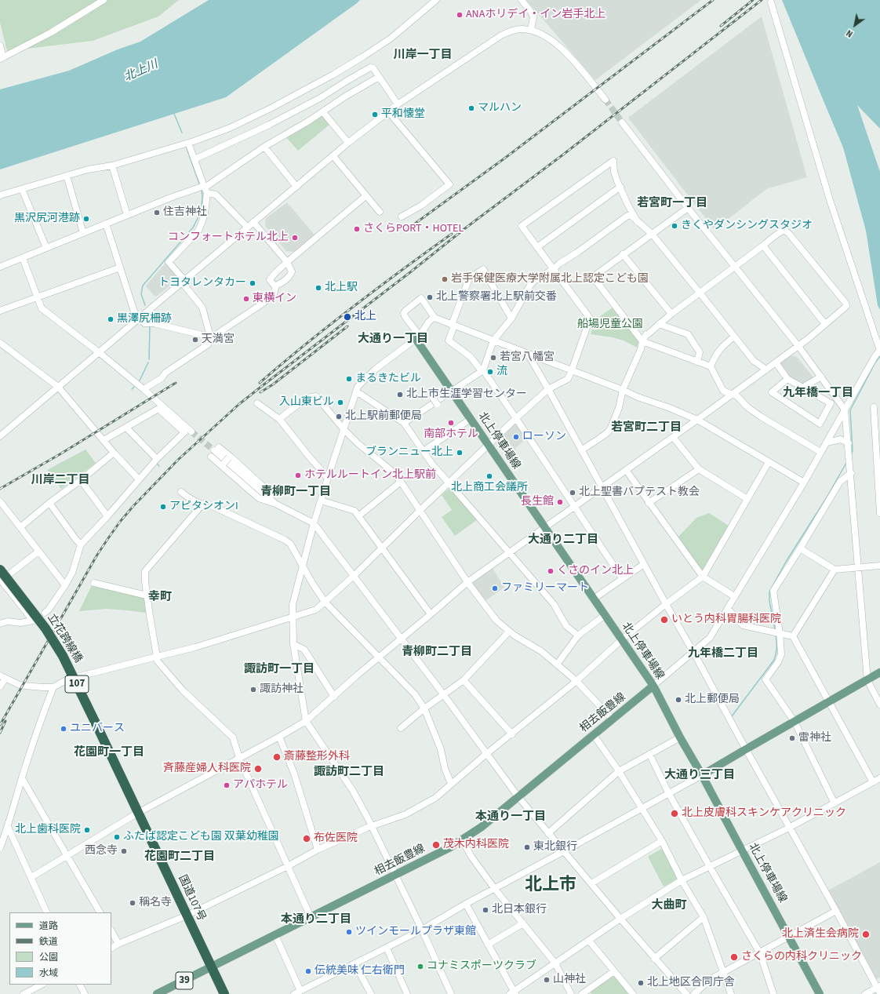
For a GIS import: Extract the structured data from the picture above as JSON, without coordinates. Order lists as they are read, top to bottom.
{
  "streets": {
    "highway": ["立花跨線橋", "107", "国道107号"],
    "main road": ["北上停車場線", "相去飯豊線", "39"]
  },
  "crossings": [
    ["北上停車場線", "相去飯豊線"],
    ["立花跨線橋", "国道107号"],
    ["相去飯豊線", "国道107号"],
    ["相去飯豊線", "39"],
    ["国道107号", "39"]
  ],
  "districts": [
    "川岸一丁目",
    "若宮町一丁目",
    "大通り一丁目",
    "九年橋一丁目",
    "若宮町二丁目",
    "川岸二丁目",
    "青柳町一丁目",
    "大通り二丁目",
    "幸町",
    "青柳町二丁目",
    "九年橋二丁目",
    "諏訪町一丁目",
    "花園町一丁目",
    "諏訪町二丁目",
    "大通り三丁目",
    "本通り一丁目",
    "花園町二丁目",
    "北上市",
    "大曲町",
    "本通り二丁目"
  ],
  "water": ["北上川"],
  "parks": ["船場児童公園"],
  "places": [
    "ANAホリデイ・イン岩手北上",
    "マルハン",
    "平和懐堂",
    "住吉神社",
    "黒沢尻河港跡",
    "きくやダンシングスタジオ",
    "さくらPORT・HOTEL",
    "コンフォートホテル北上",
    "岩手保健医療大学附属北上認定こども園",
    "トヨタレンタカー",
    "北上駅",
    "北上警察署北上駅前交番",
    "東横イン",
    "北上",
    "黒澤尻柵跡",
    "天満宮",
    "若宮八幡宮",
    "流",
    "まるきたビル",
    "北上市生涯学習センター",
    "入山東ビル",
    "北上駅前郵便局",
    "南部ホテル",
    "ローソン",
    "ブランニュー北上",
    "ホテルルートイン北上駅前",
    "北上商工会議所",
    "北上聖書バプテスト教会",
    "長生館",
    "アピタシオンI",
    "くさのイン北上",
    "ファミリーマート",
    "いとう内科胃腸科医院",
    "諏訪神社",
    "北上郵便局",
    "ユニバース",
    "雷神社",
    "斎藤整形外科",
    "斉藤産婦人科医院",
    "アパホテル",
    "北上皮膚科スキンケアクリニック",
    "北上歯科医院",
    "ふたば認定こども園 双葉幼稚園",
    "布佐医院",
    "茂木内科医院",
    "東北銀行",
    "西念寺",
    "稱名寺",
    "北日本銀行",
    "ツインモールプラザ東館",
    "北上済生会病院",
    "さくらの内科クリニック",
    "コナミスポーツクラブ",
    "伝統美味 仁右衛門",
    "山神社",
    "北上地区合同庁舎"
  ],
  "legend": [
    "道路",
    "鉄道",
    "公園",
    "水域"
  ],
  "north": "bottom left"
}
